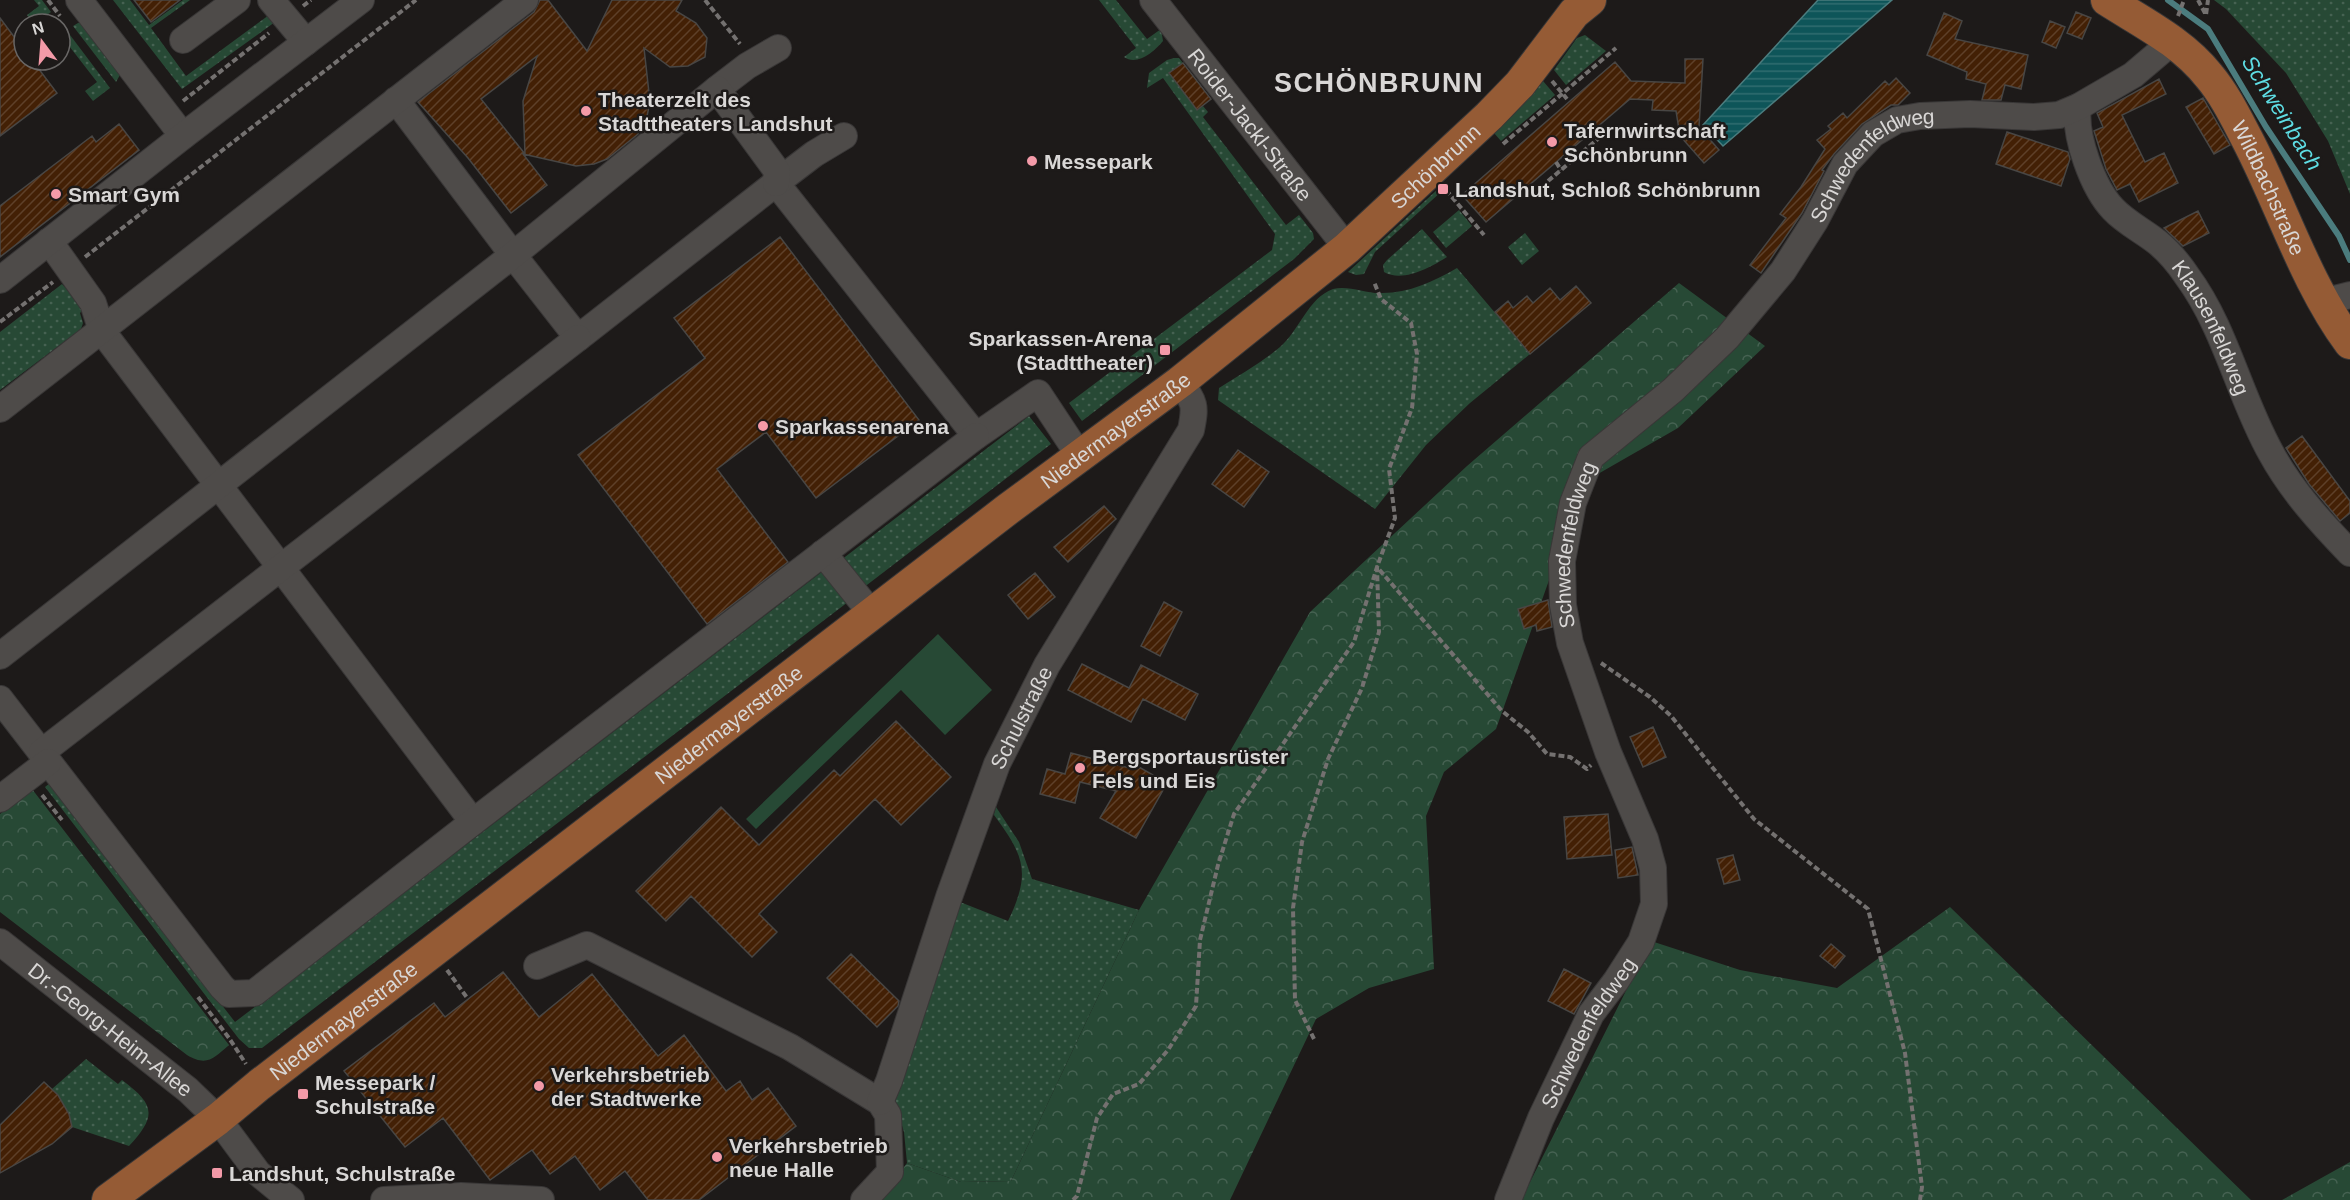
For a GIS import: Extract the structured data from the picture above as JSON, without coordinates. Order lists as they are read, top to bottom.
{
  "streets": {
    "main road": ["Schönbrunn", "Wildbachstraße", "Niedermayerstraße"],
    "street": [
      "Roider-Jackl-Straße",
      "Schwedenfeldweg",
      "Klausenfeldweg",
      "Schulstraße",
      "Dr.-Georg-Heim-Allee"
    ]
  },
  "crossings": [
    ["Roider-Jackl-Straße", "Schönbrunn"],
    ["Roider-Jackl-Straße", "Niedermayerstraße"],
    ["Schönbrunn", "Niedermayerstraße"],
    ["Schwedenfeldweg", "Wildbachstraße"],
    ["Schwedenfeldweg", "Klausenfeldweg"],
    ["Niedermayerstraße", "Schulstraße"],
    ["Niedermayerstraße", "Dr.-Georg-Heim-Allee"]
  ],
  "districts": ["SCHÖNBRUNN"],
  "water": ["Schweinbach"],
  "places": {
    "other": [
      "Theaterzelt des Stadttheaters Landshut",
      "Tafernwirtschaft Schönbrunn",
      "Messepark",
      "Smart Gym",
      "Sparkassenarena",
      "Bergsportausrüster Fels und Eis",
      "Verkehrsbetrieb der Stadtwerke",
      "Verkehrsbetrieb neue Halle"
    ],
    "transit": [
      "Landshut, Schloß Schönbrunn",
      "Sparkassen-Arena (Stadttheater)",
      "Messepark / Schulstraße",
      "Landshut, Schulstraße"
    ]
  },
  "north": "top"
}
